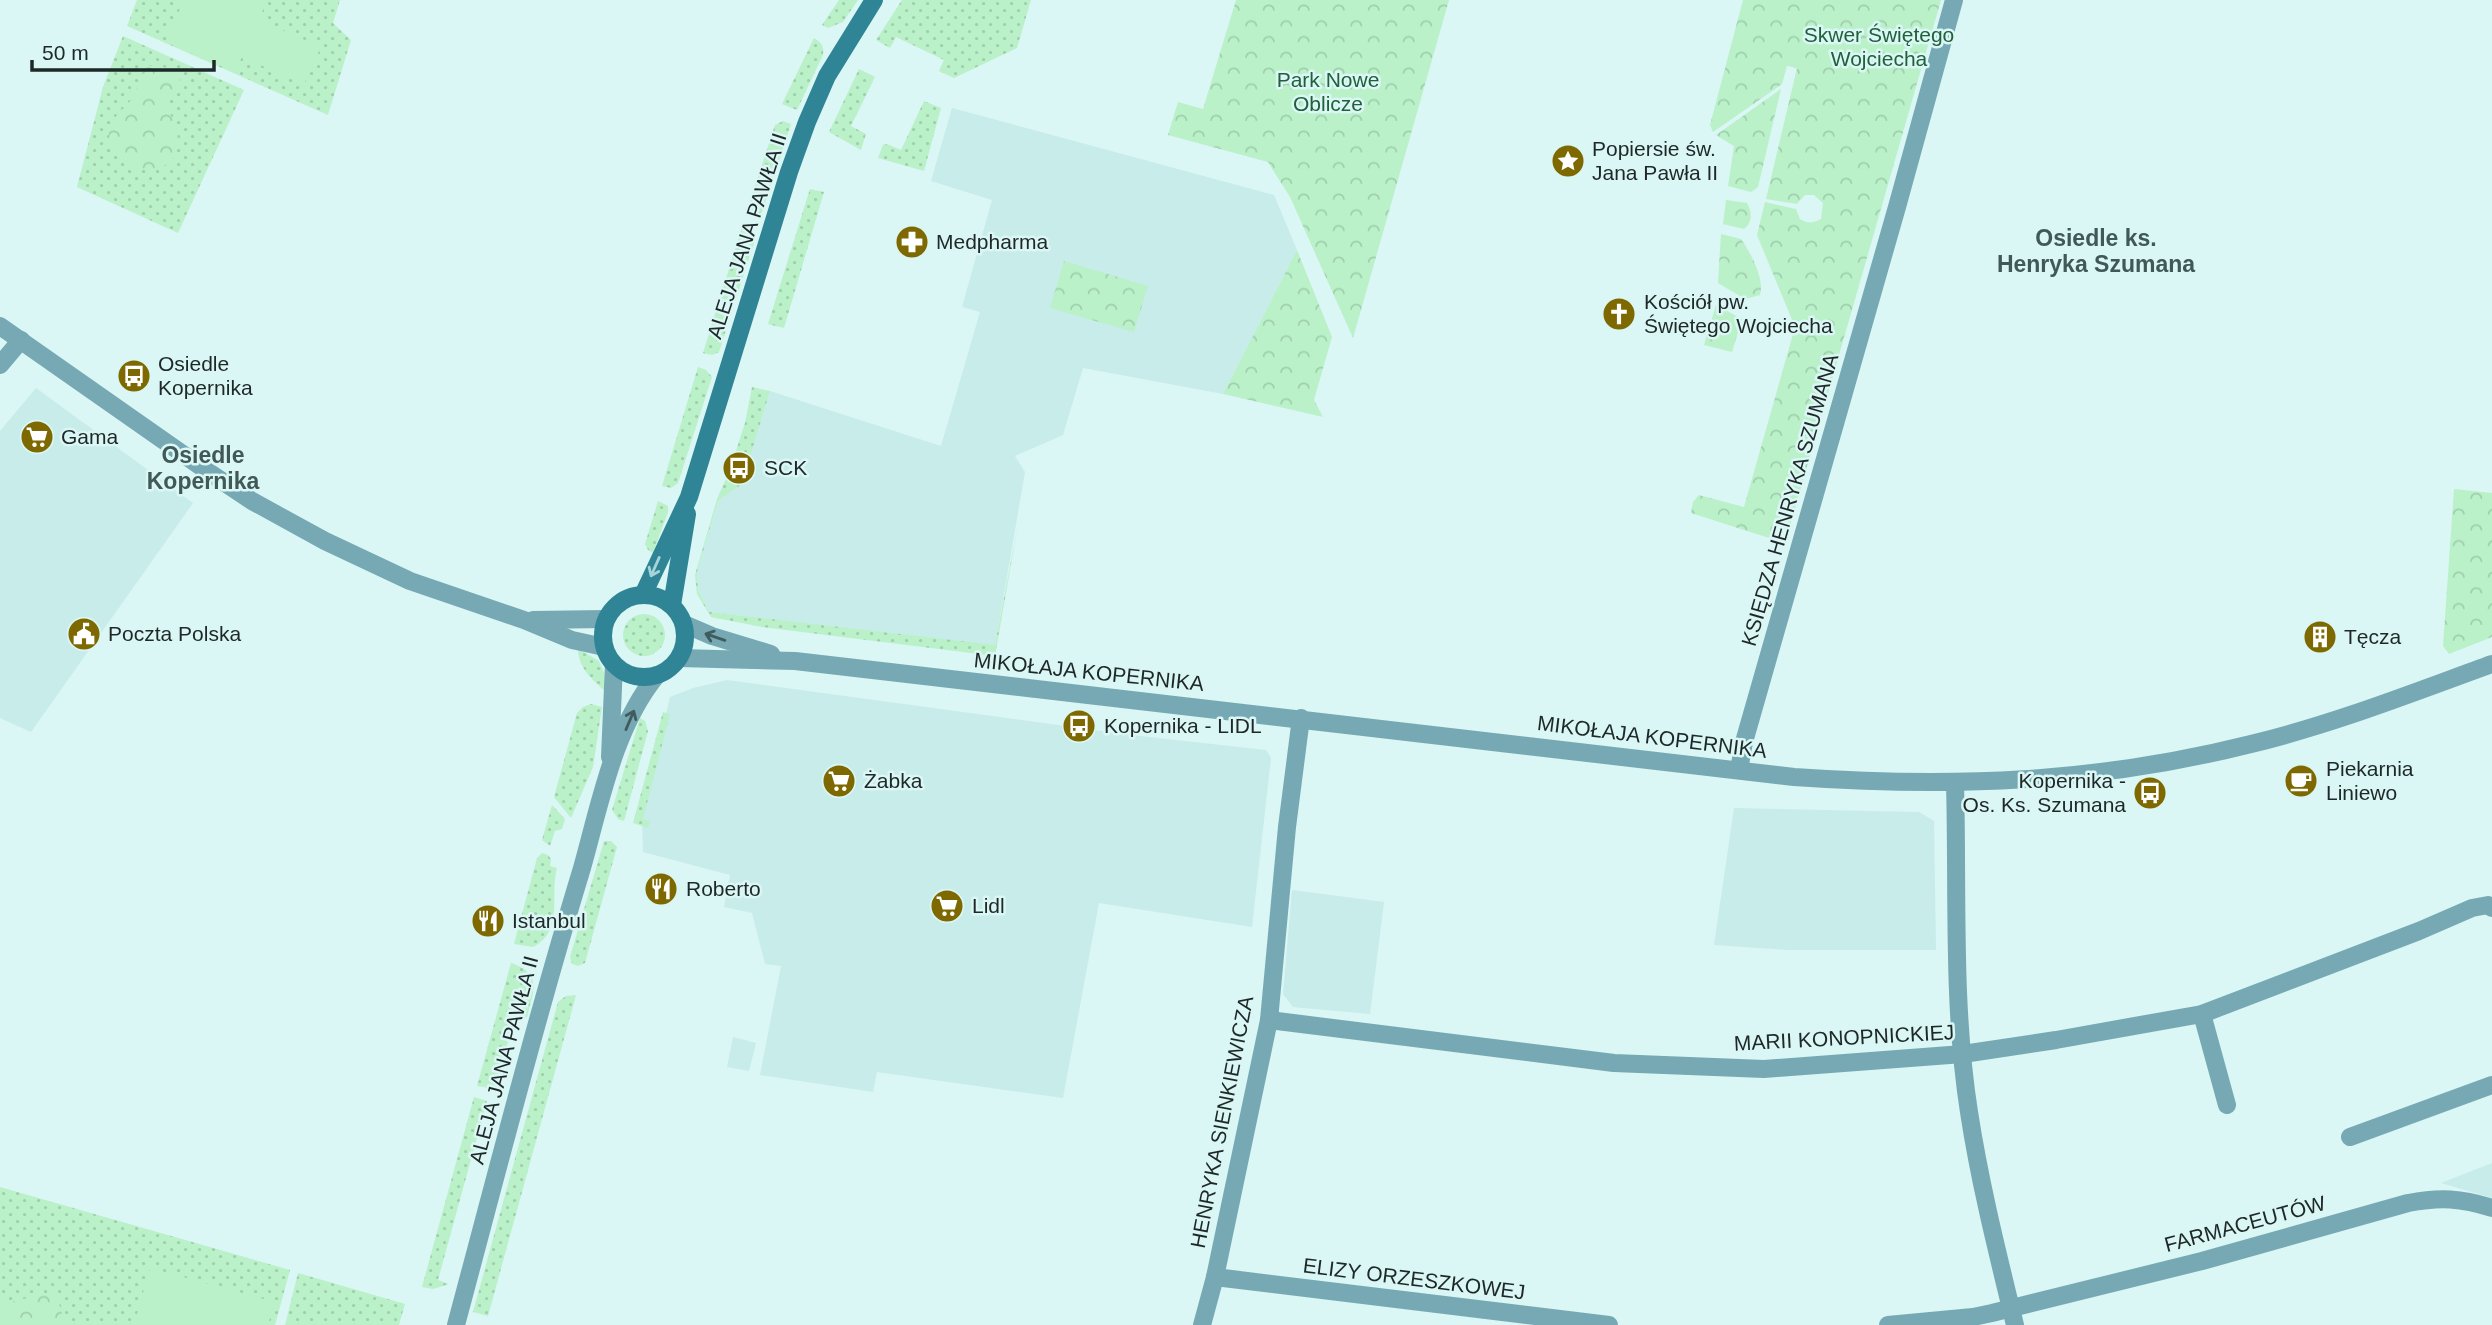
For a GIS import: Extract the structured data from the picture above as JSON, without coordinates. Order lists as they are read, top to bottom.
{
  "streets": {
    "street": [
      "ALEJA JANA PAWŁA II",
      "KSIĘDZA HENRYKA SZUMANA",
      "MIKOŁAJA KOPERNIKA",
      "MARII KONOPNICKIEJ",
      "HENRYKA SIENKIEWICZA",
      "FARMACEUTÓW",
      "ELIZY ORZESZKOWEJ"
    ]
  },
  "crossings": [
    ["ALEJA JANA PAWŁA II", "MIKOŁAJA KOPERNIKA"],
    ["KSIĘDZA HENRYKA SZUMANA", "MIKOŁAJA KOPERNIKA"],
    ["MIKOŁAJA KOPERNIKA", "HENRYKA SIENKIEWICZA"],
    ["MARII KONOPNICKIEJ", "HENRYKA SIENKIEWICZA"],
    ["HENRYKA SIENKIEWICZA", "ELIZY ORZESZKOWEJ"]
  ],
  "districts": ["Osiedle ks. Henryka Szumana", "Osiedle Kopernika"],
  "parks": ["Skwer Świętego Wojciecha", "Park Nowe Oblicze"],
  "places": {
    "place": ["Popiersie św. Jana Pawła II"],
    "pharmacy": ["Medpharma"],
    "church": ["Kościół pw. Świętego Wojciecha"],
    "bus stop": [
      "Osiedle Kopernika",
      "SCK",
      "Kopernika - LIDL",
      "Kopernika - Os. Ks. Szumana"
    ],
    "supermarket": ["Gama", "Żabka", "Lidl"],
    "public building": ["Poczta Polska"],
    "building": ["Tęcza"],
    "cafe": ["Piekarnia Liniewo"],
    "restaurant": ["Roberto", "Istanbul"]
  },
  "scale_bar": "50 m"
}
